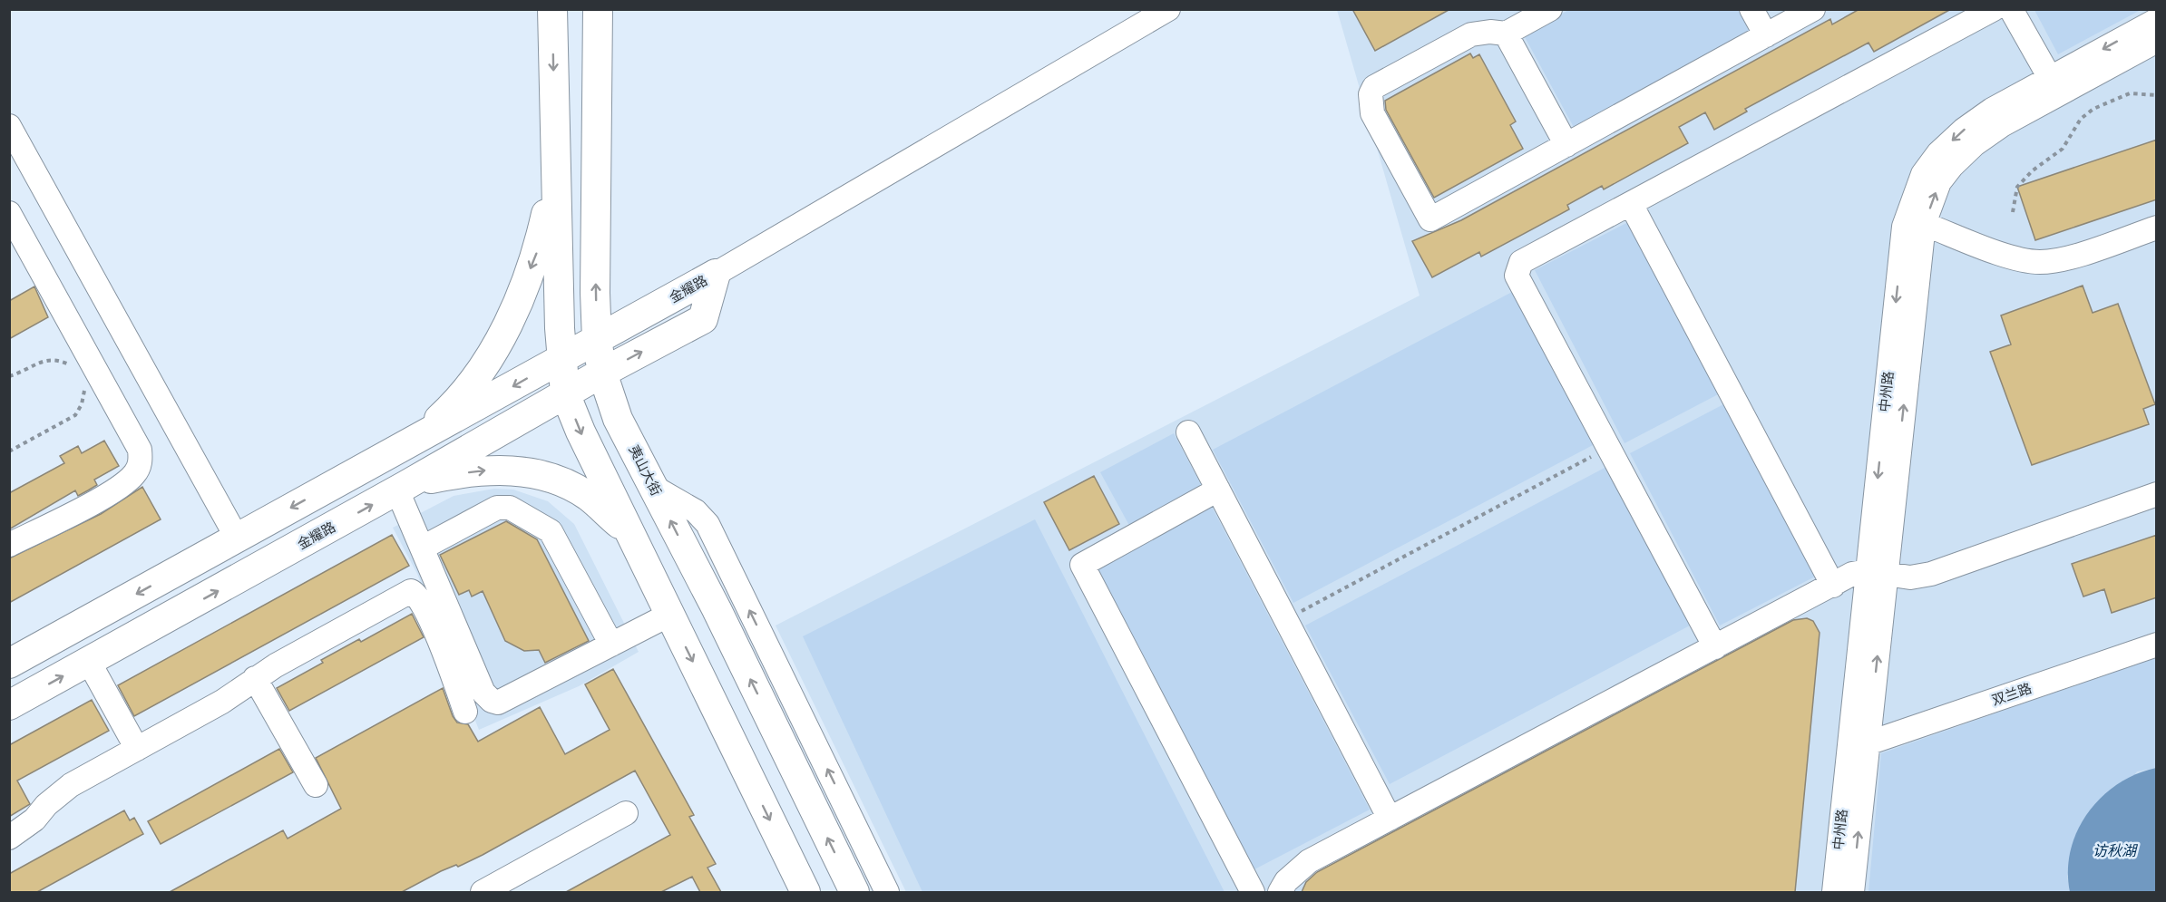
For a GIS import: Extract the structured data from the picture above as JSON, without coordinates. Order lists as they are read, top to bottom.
{
  "streets": {
    "main road": ["金耀路", "夷山大街"],
    "street": ["中州路", "双兰路"]
  },
  "crossings": [
    ["金耀路", "夷山大街"],
    ["中州路", "双兰路"]
  ],
  "water": ["访秋湖"]
}
